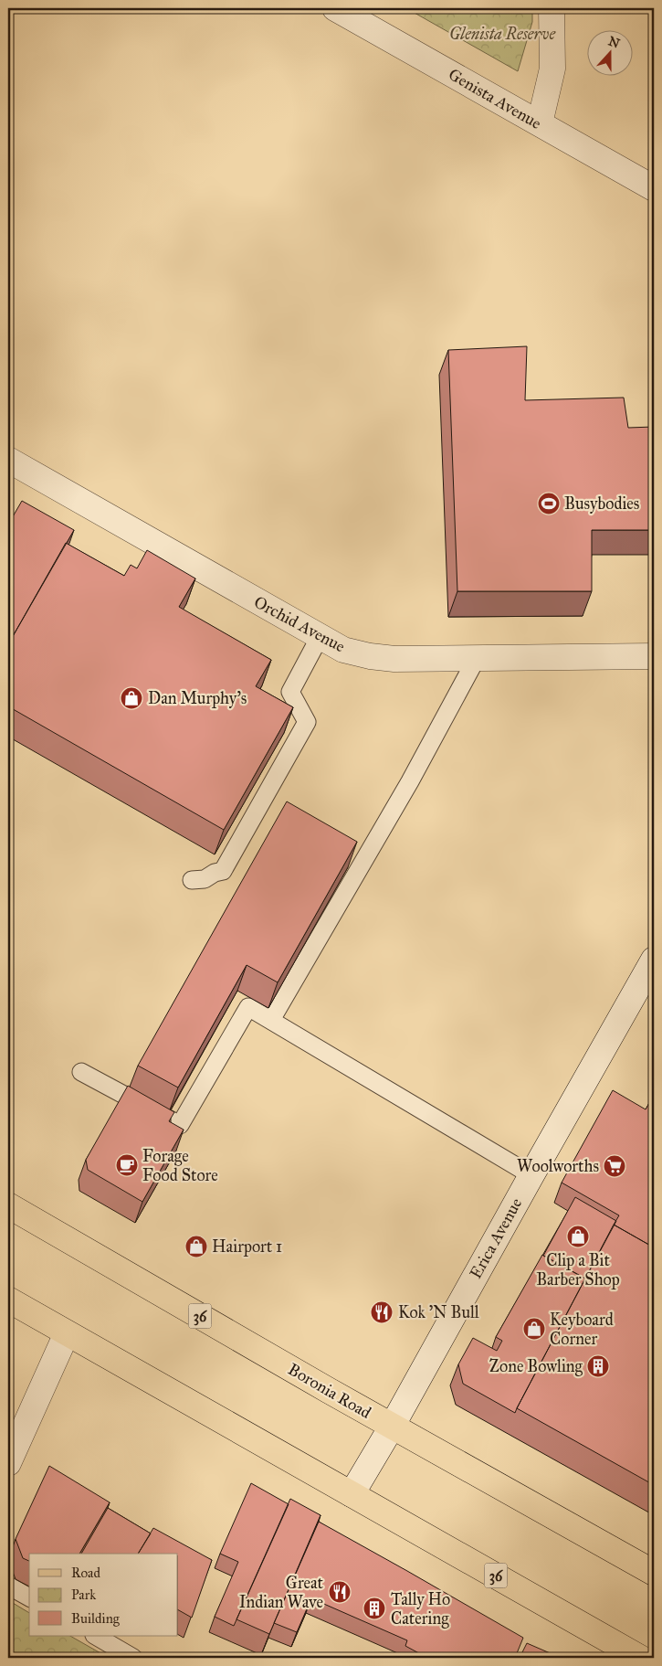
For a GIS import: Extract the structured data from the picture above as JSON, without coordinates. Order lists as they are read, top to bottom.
{
  "streets": {
    "main road": ["36", "Boronia Road"],
    "street": ["Genista Avenue", "Orchid Avenue", "Erica Avenue"]
  },
  "crossings": [
    ["Erica Avenue", "36"],
    ["Erica Avenue", "Boronia Road"]
  ],
  "parks": ["Glenista Reserve"],
  "places": {
    "sports": ["Busybodies"],
    "shop": [
      "Dan Murphy's",
      "Clip a Bit Barber Shop",
      "Hairport 1",
      "Keyboard Corner"
    ],
    "cafe": ["Forage Food Store"],
    "supermarket": ["Woolworths"],
    "restaurant": ["Kok 'N Bull", "Great Indian Wave"],
    "building": ["Zone Bowling", "Tally Ho Catering"]
  },
  "legend": ["Road", "Park", "Building"],
  "north": "top"
}
